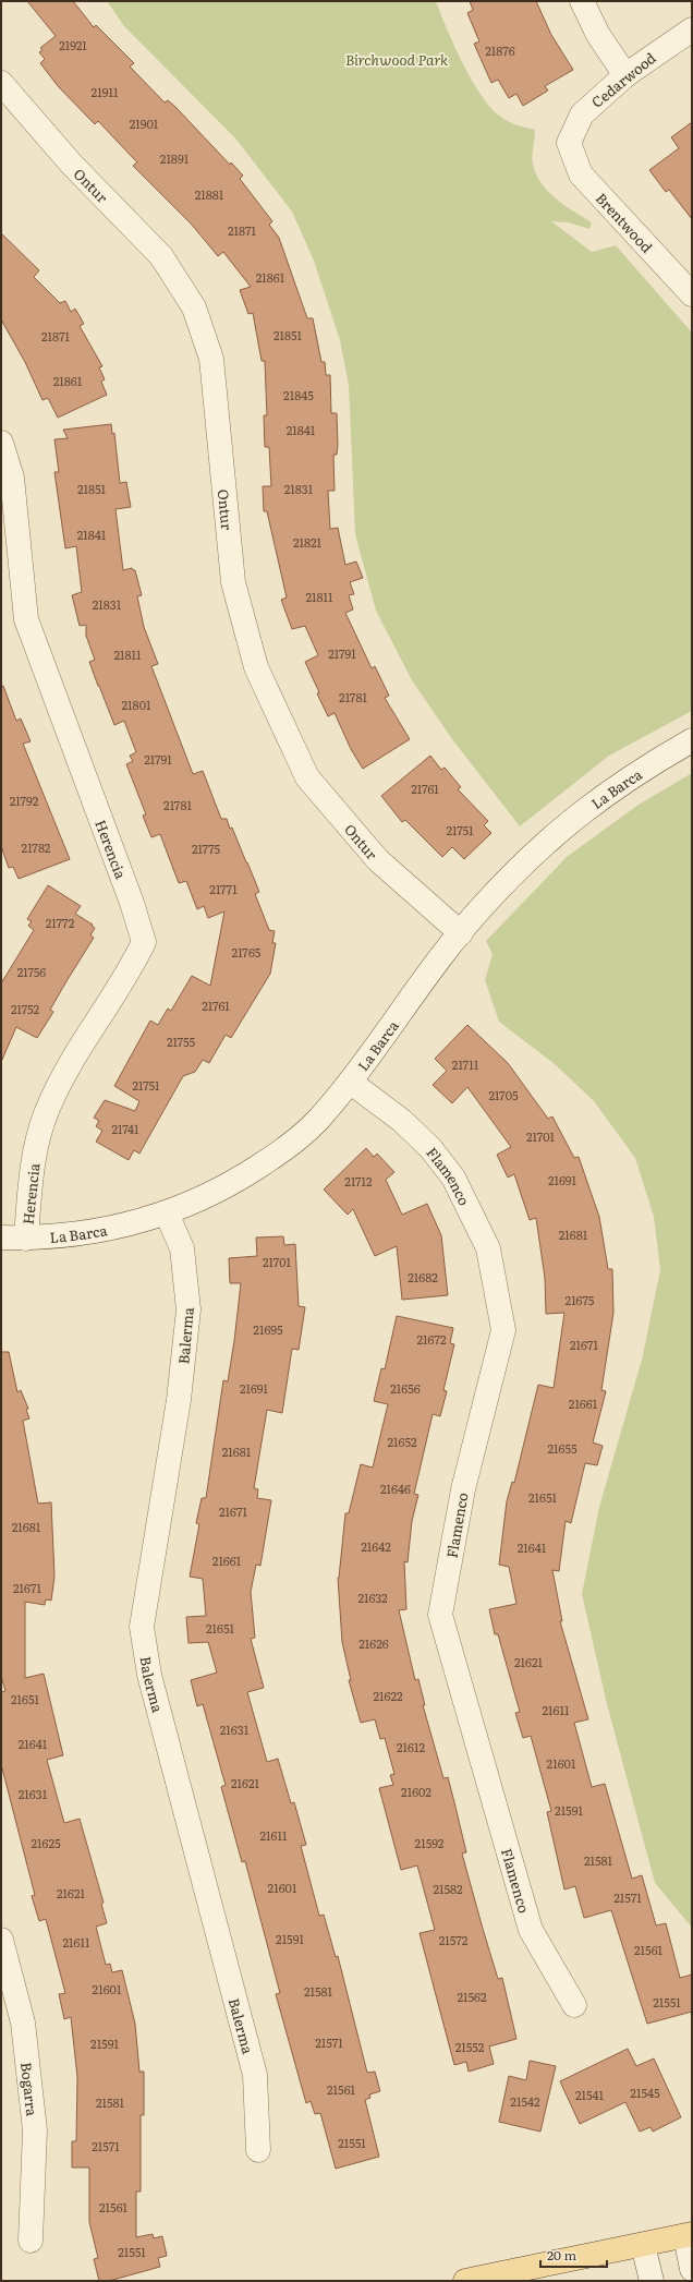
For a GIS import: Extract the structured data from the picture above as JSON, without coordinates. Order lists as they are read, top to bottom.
{
  "streets": {
    "street": [
      "Cedarwood",
      "Ontur",
      "Brentwood",
      "La Barca",
      "Herencia",
      "Flamenco",
      "Balerma",
      "Bogarra"
    ]
  },
  "crossings": [
    ["Cedarwood", "Brentwood"],
    ["Ontur", "La Barca"],
    ["La Barca", "Herencia"],
    ["La Barca", "Flamenco"],
    ["La Barca", "Balerma"]
  ],
  "parks": ["Birchwood Park"],
  "house_numbers": [
    "21921",
    "21876",
    "21911",
    "21901",
    "21891",
    "21881",
    "21871",
    "21861",
    "21851",
    "21871",
    "21861",
    "21845",
    "21841",
    "21851",
    "21831",
    "21841",
    "21821",
    "21811",
    "21831",
    "21791",
    "21811",
    "21781",
    "21801",
    "21791",
    "21761",
    "21792",
    "21781",
    "21751",
    "21782",
    "21775",
    "21771",
    "21772",
    "21765",
    "21756",
    "21761",
    "21752",
    "21755",
    "21711",
    "21751",
    "21705",
    "21741",
    "21701",
    "21691",
    "21712",
    "21681",
    "21701",
    "21682",
    "21675",
    "21695",
    "21672",
    "21671",
    "21691",
    "21656",
    "21661",
    "21652",
    "21655",
    "21681",
    "21646",
    "21651",
    "21671",
    "21681",
    "21642",
    "21641",
    "21661",
    "21671",
    "21632",
    "21651",
    "21626",
    "21621",
    "21622",
    "21651",
    "21611",
    "21631",
    "21641",
    "21612",
    "21601",
    "21621",
    "21602",
    "21631",
    "21591",
    "21611",
    "21625",
    "21592",
    "21581",
    "21601",
    "21582",
    "21621",
    "21571",
    "21591",
    "21572",
    "21611",
    "21561",
    "21601",
    "21581",
    "21562",
    "21551",
    "21571",
    "21591",
    "21552",
    "21561",
    "21545",
    "21541",
    "21542",
    "21581",
    "21551",
    "21571",
    "21561",
    "21551"
  ],
  "scale_bar": "20 m"
}
